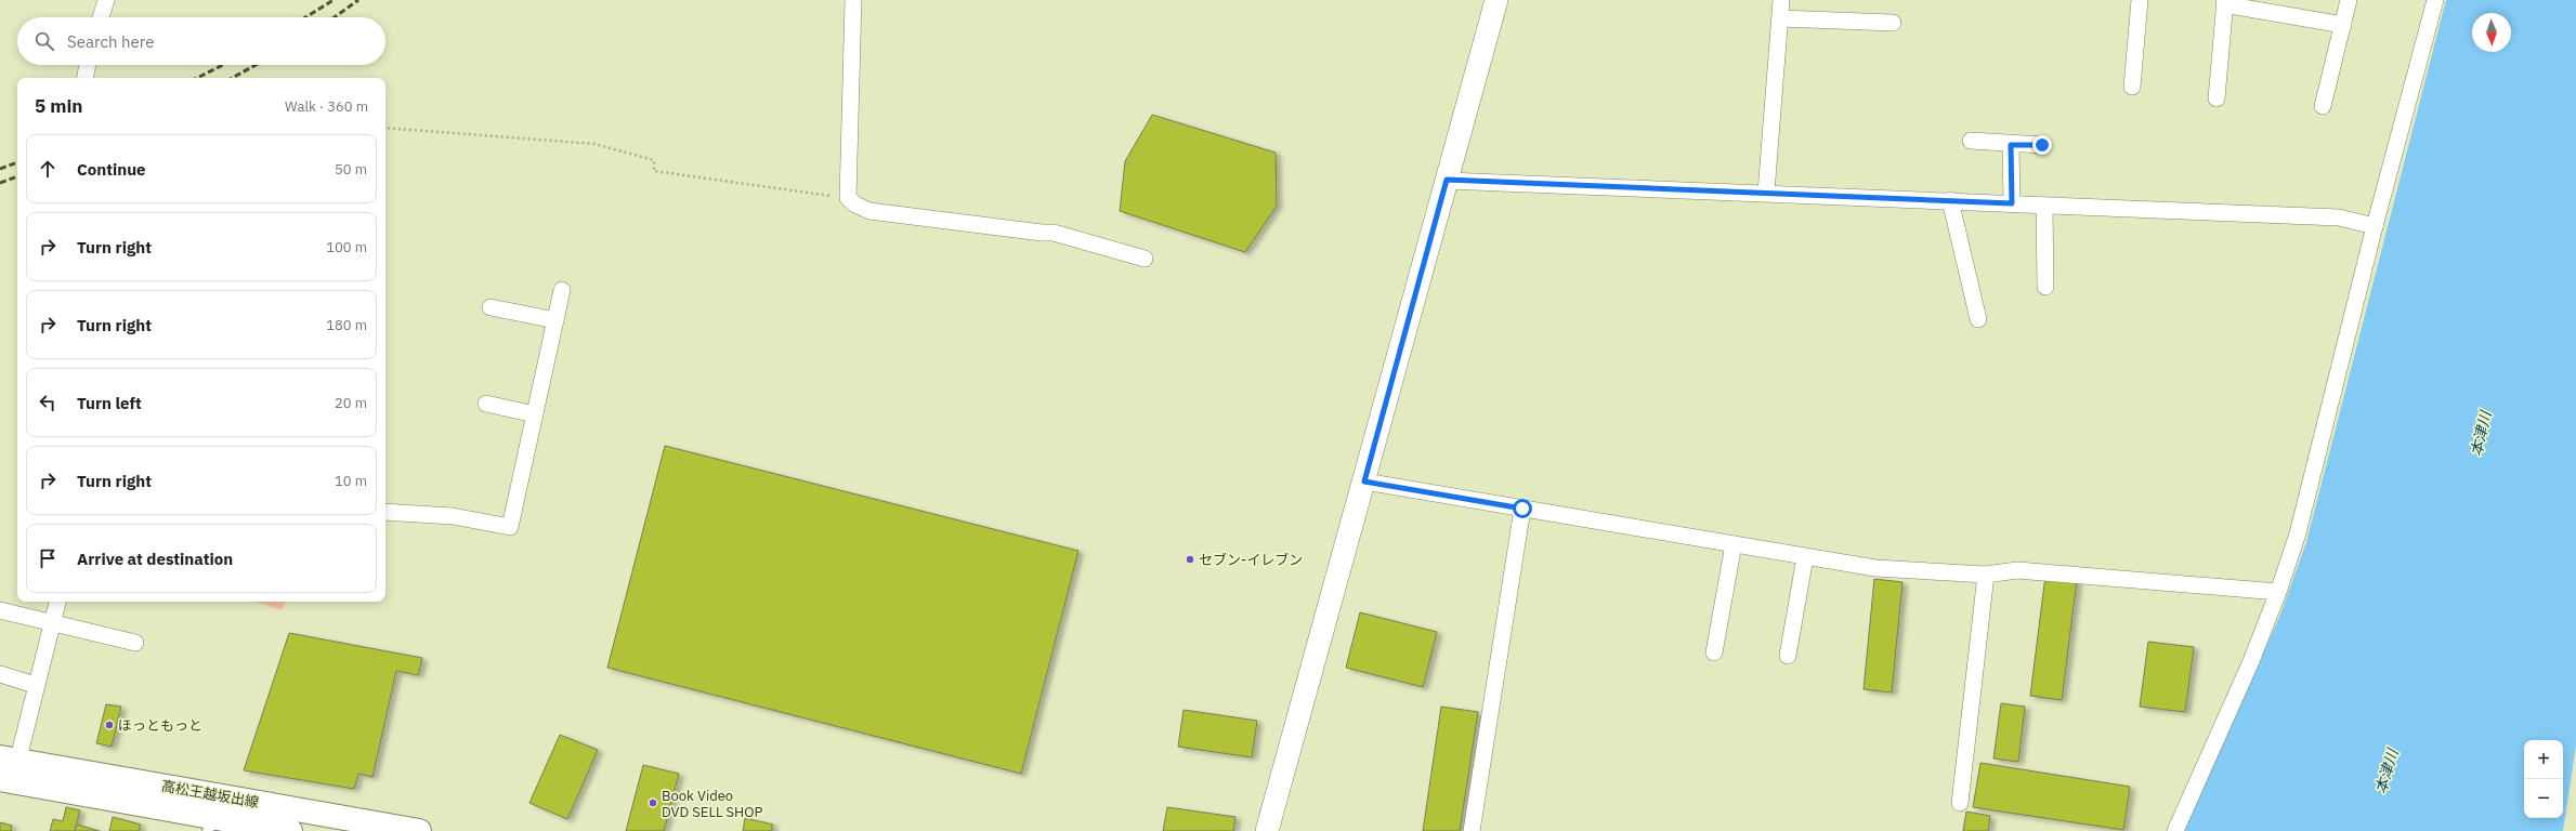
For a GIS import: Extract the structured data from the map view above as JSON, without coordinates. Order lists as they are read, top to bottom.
{
  "streets": {
    "main road": ["高松王越坂出線"]
  },
  "water": ["本津川"],
  "places": ["セブン-イレブン", "ほっともっと", "Book Video DVD SELL SHOP"],
  "north": "bottom",
  "page": {
    "search": "Search here",
    "heading": ["5 min", "Walk · 360 m"],
    "list": [
      ["Continue", "50 m"],
      ["Turn right", "100 m"],
      ["Turn right", "180 m"],
      ["Turn left", "20 m"],
      ["Turn right", "10 m"],
      "Arrive at destination"
    ],
    "map_buttons": ["+", "−"]
  }
}
